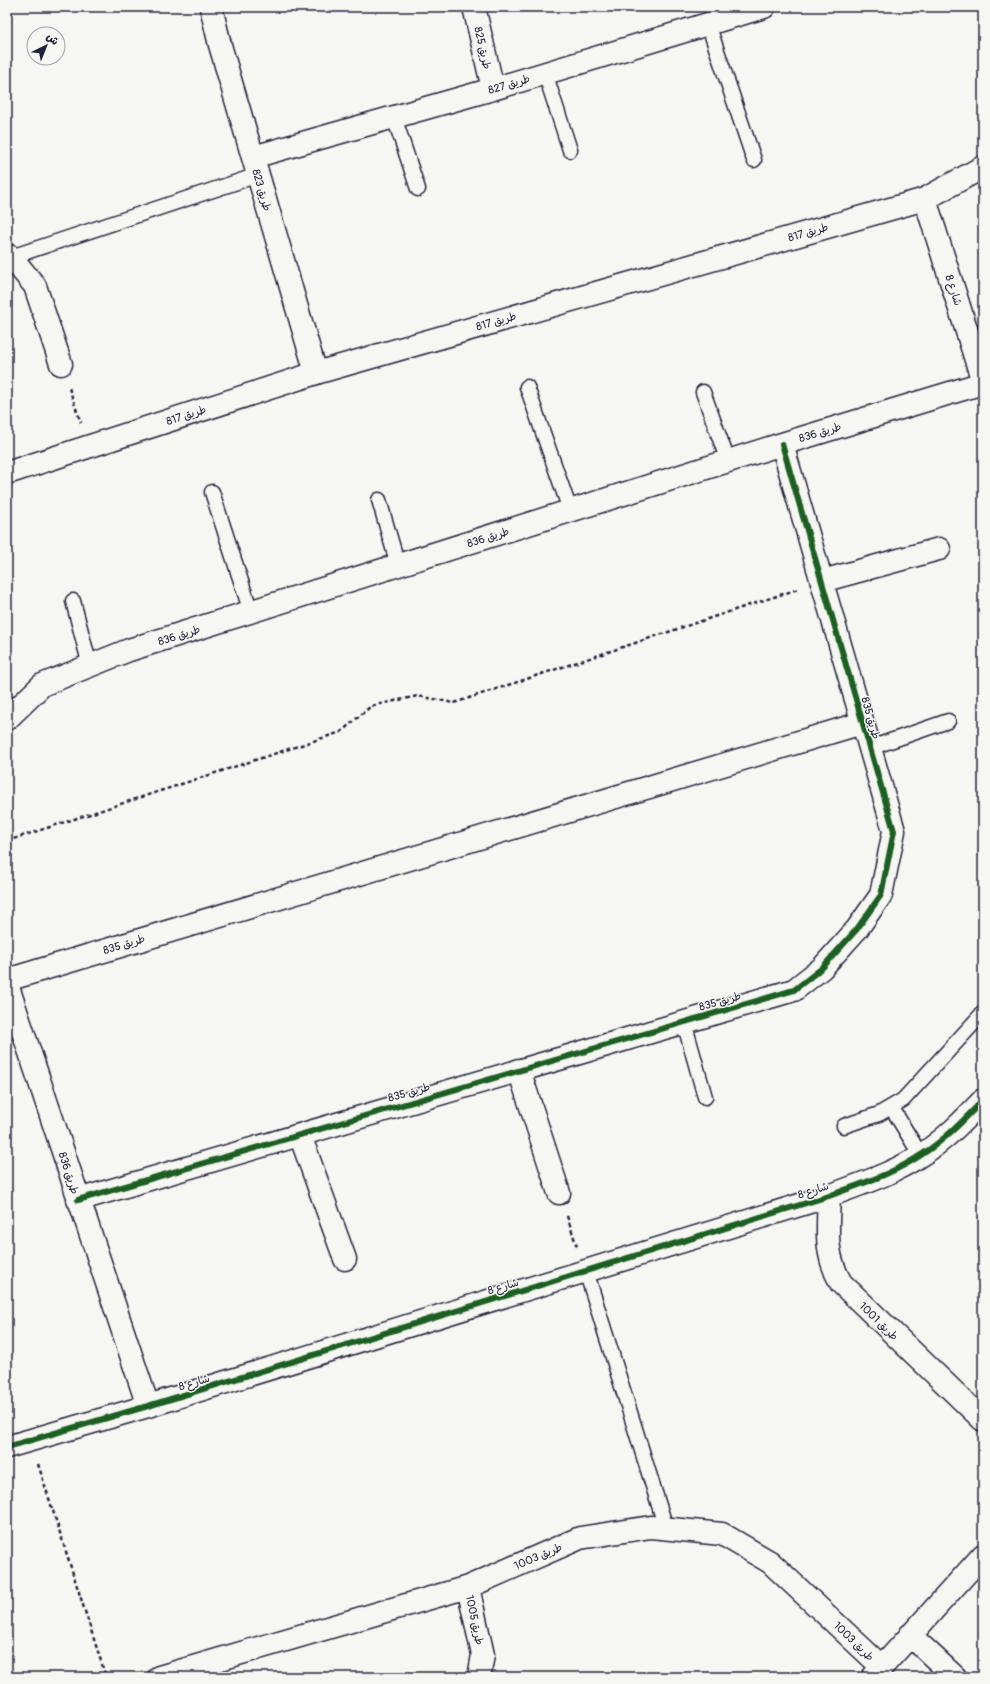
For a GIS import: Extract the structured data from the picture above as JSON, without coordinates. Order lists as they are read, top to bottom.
{
  "streets": {
    "street": [
      "طريق 825",
      "طريق 827",
      "طريق 823",
      "طريق 817",
      "شارع 8",
      "طريق 836",
      "طريق 835",
      "طريق 1001",
      "طريق 1003",
      "طريق 1005"
    ]
  },
  "crossings": [
    ["طريق 825", "طريق 827"],
    ["طريق 827", "طريق 823"],
    ["طريق 823", "طريق 817"],
    ["طريق 817", "شارع 8"],
    ["شارع 8", "طريق 836"],
    ["شارع 8", "طريق 1001"],
    ["طريق 836", "طريق 835"],
    ["طريق 1003", "طريق 1005"]
  ],
  "north": "top right"
}
